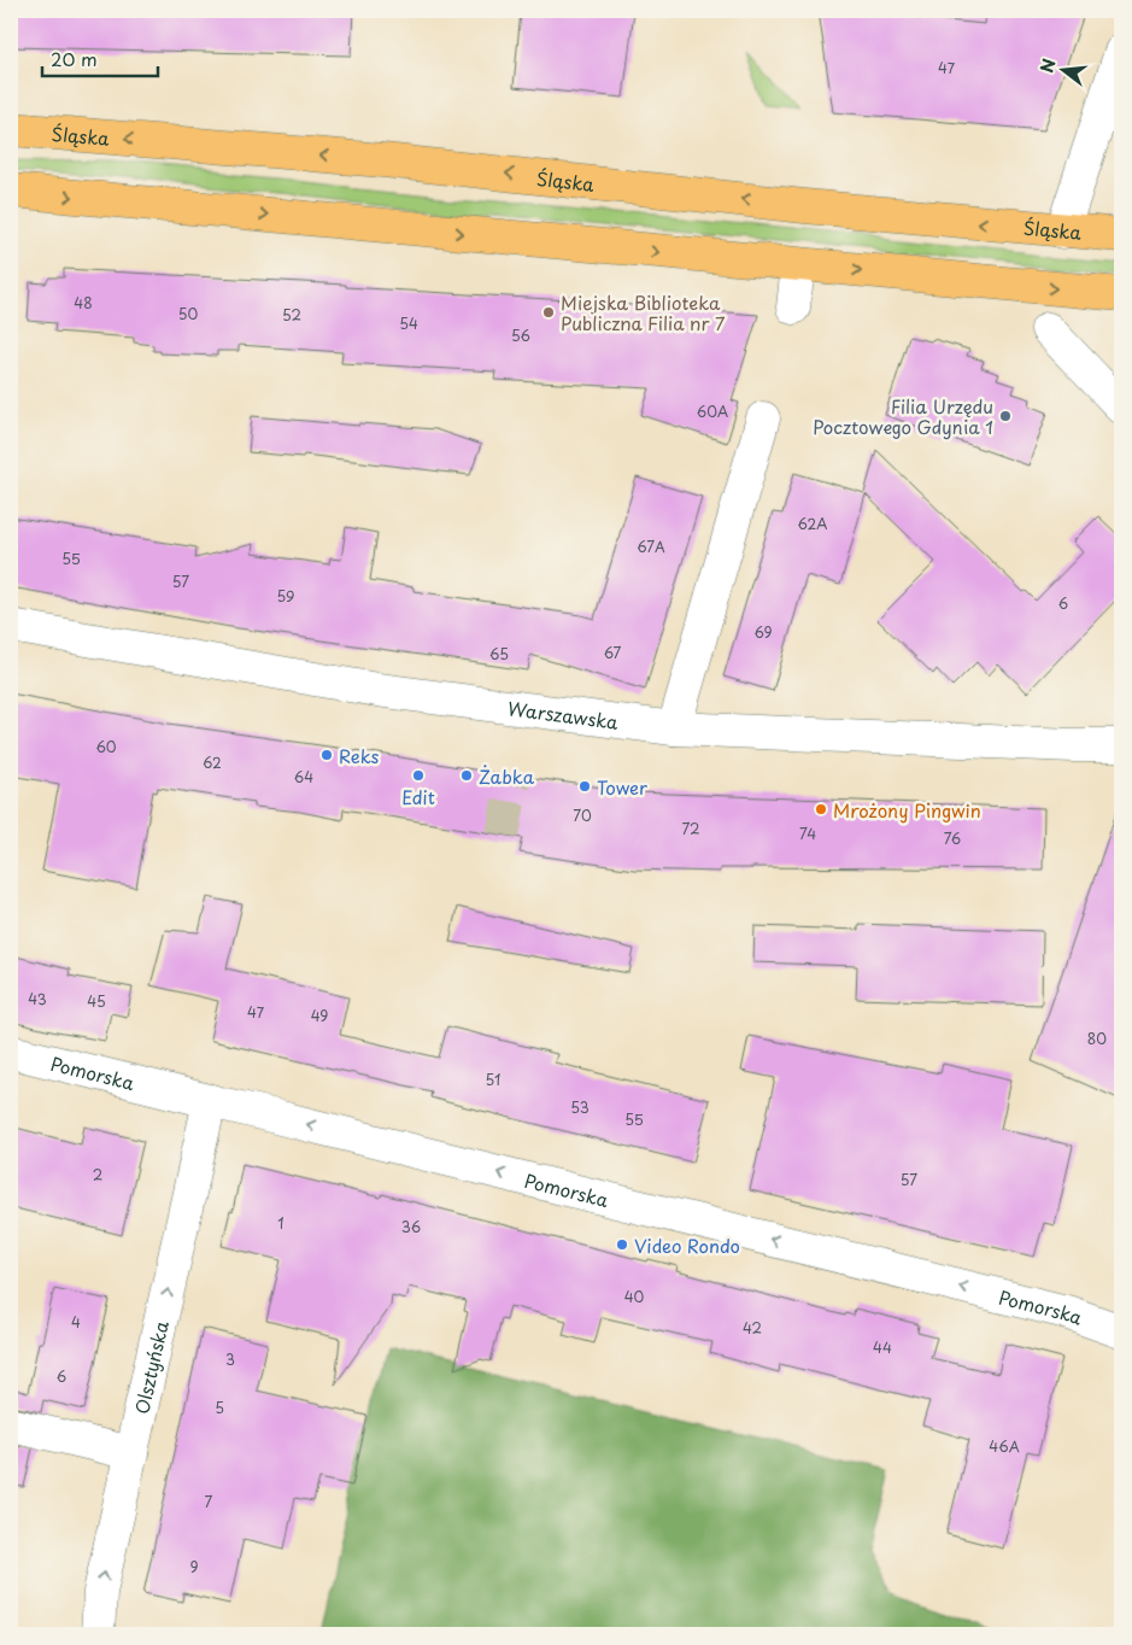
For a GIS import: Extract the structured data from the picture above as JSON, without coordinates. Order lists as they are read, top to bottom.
{
  "streets": {
    "main road": ["Śląska"],
    "street": ["Warszawska", "Pomorska", "Olsztyńska"]
  },
  "crossings": [
    ["Pomorska", "Olsztyńska"]
  ],
  "one_way": ["Pomorska", "Olsztyńska"],
  "places": [
    "Miejska Biblioteka Publiczna Filia nr 7",
    "Filia Urzędu Pocztowego Gdynia 1",
    "Reks",
    "Edit",
    "Żabka",
    "Tower",
    "Mrożony Pingwin",
    "Video Rondo"
  ],
  "house_numbers": [
    "47",
    "48",
    "50",
    "52",
    "54",
    "56",
    "60A",
    "62A",
    "67A",
    "55",
    "57",
    "59",
    "6",
    "69",
    "67",
    "65",
    "60",
    "62",
    "64",
    "70",
    "72",
    "74",
    "76",
    "43",
    "45",
    "47",
    "49",
    "80",
    "51",
    "53",
    "55",
    "2",
    "57",
    "1",
    "36",
    "40",
    "4",
    "42",
    "44",
    "3",
    "6",
    "5",
    "46A",
    "7",
    "9"
  ],
  "scale_bar": "20 m",
  "north": "left"
}
